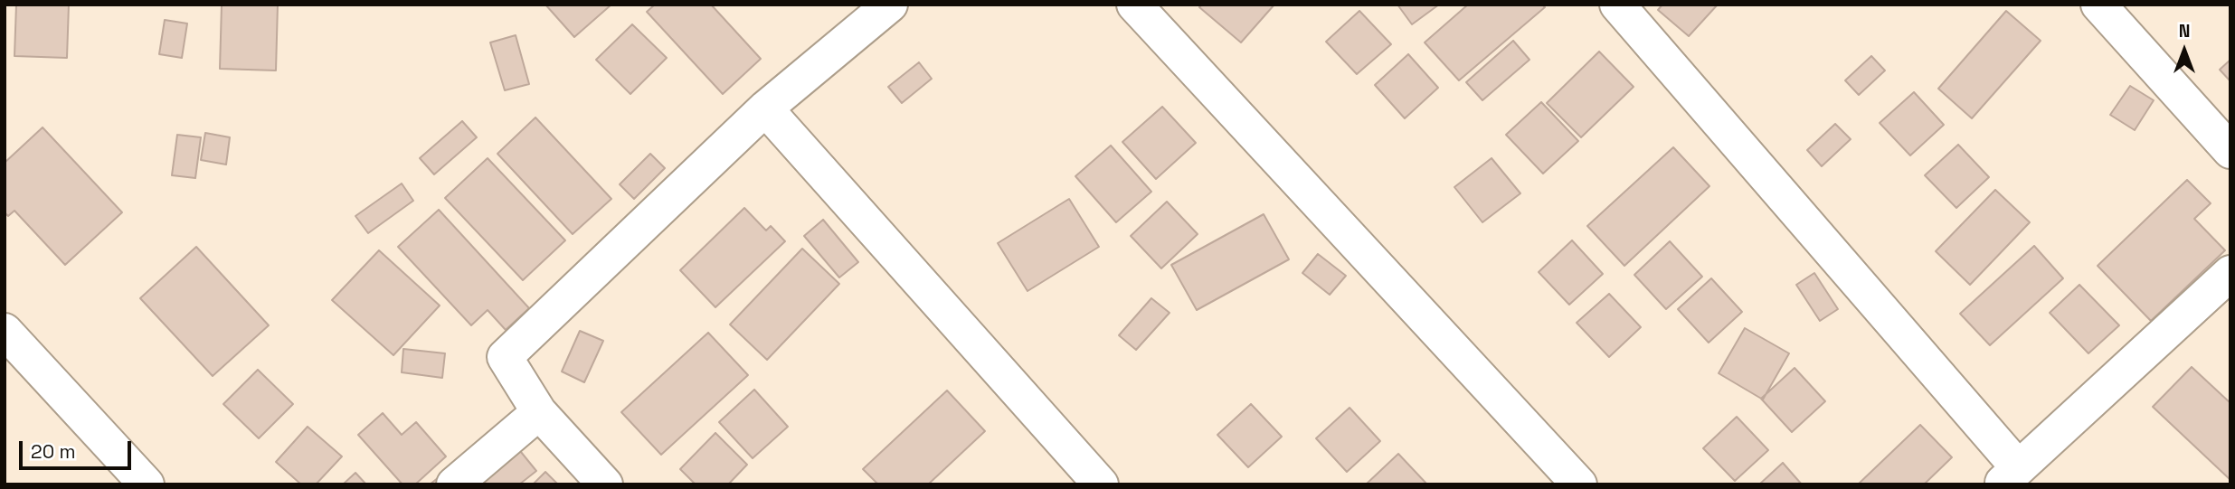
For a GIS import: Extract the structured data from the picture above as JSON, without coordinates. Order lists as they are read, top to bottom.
{
  "scale_bar": "20 m",
  "north": "top"
}
